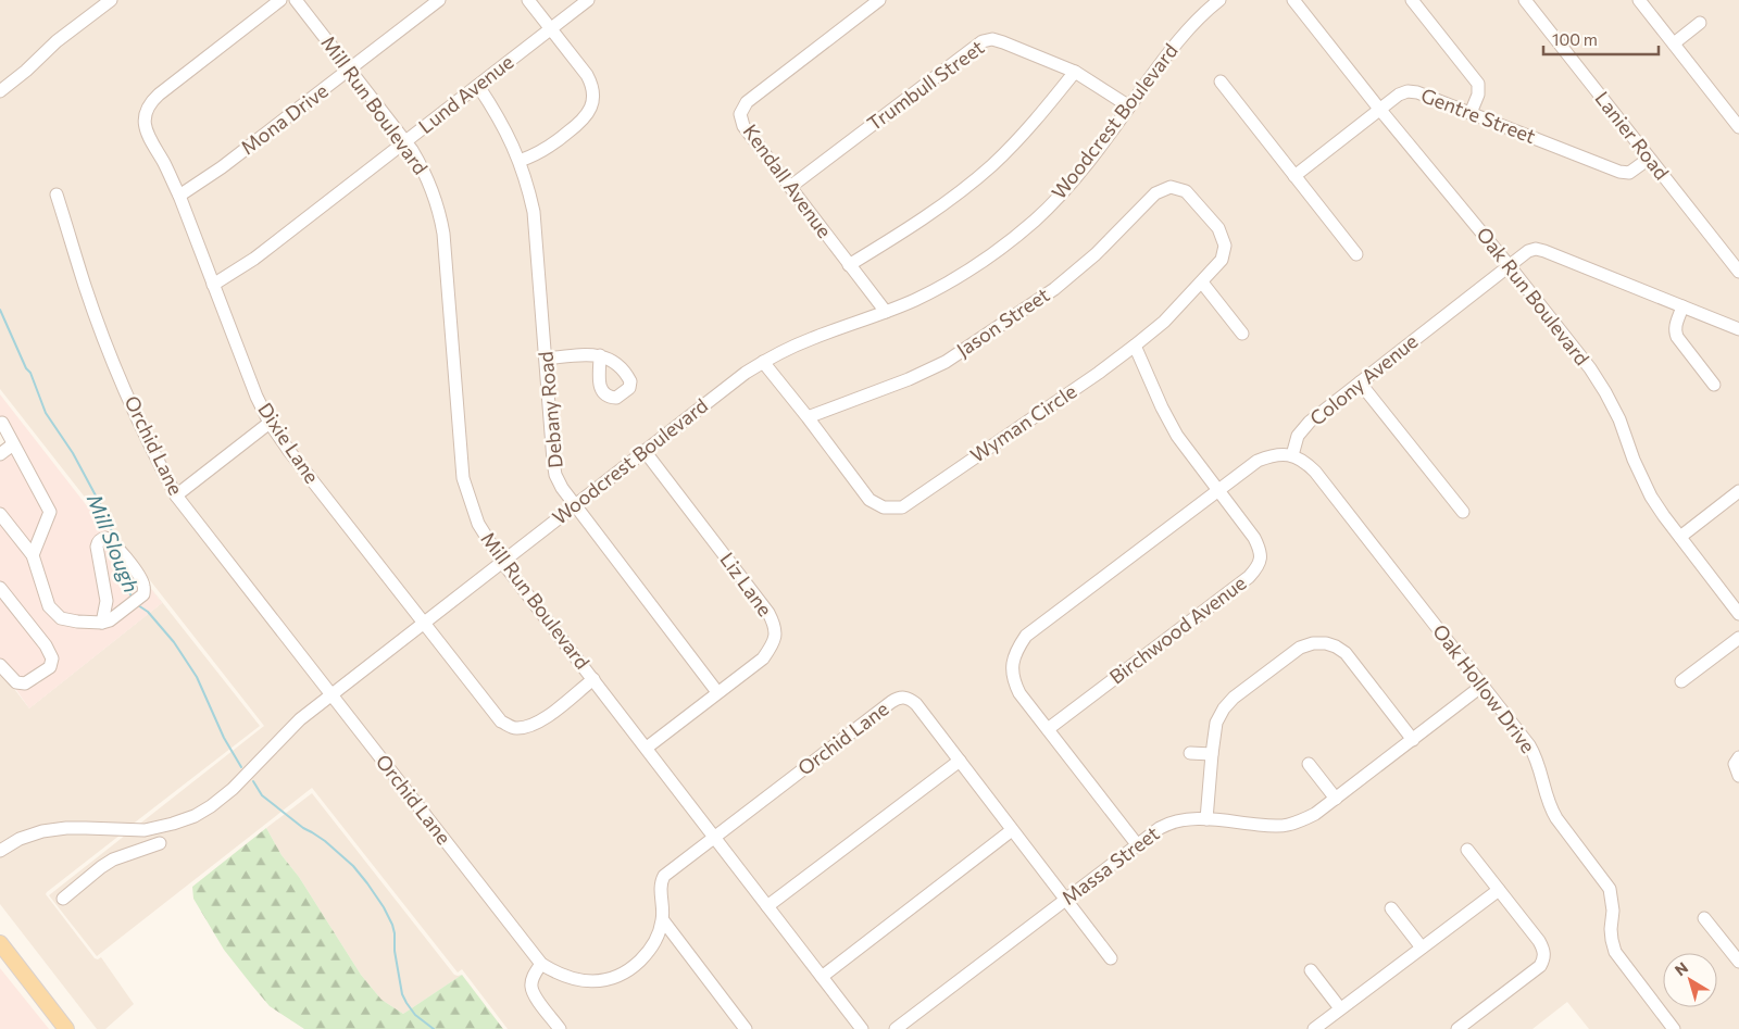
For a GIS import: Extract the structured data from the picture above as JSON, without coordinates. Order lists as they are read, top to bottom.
{
  "streets": {
    "street": [
      "Trumbull Street",
      "Lund Avenue",
      "Mill Run Boulevard",
      "Gentre Street",
      "Mona Drive",
      "Woodcrest Boulevard",
      "Lanier Road",
      "Kendall Avenue",
      "Oak Run Boulevard",
      "Jason Street",
      "Colony Avenue",
      "Debany Road",
      "Wyman Circle",
      "Dixie Lane",
      "Orchid Lane",
      "Liz Lane",
      "Birchwood Avenue",
      "Oak Hollow Drive",
      "Massa Street"
    ]
  },
  "crossings": [
    ["Trumbull Street", "Woodcrest Boulevard"],
    ["Trumbull Street", "Kendall Avenue"],
    ["Lund Avenue", "Mill Run Boulevard"],
    ["Lund Avenue", "Debany Road"],
    ["Lund Avenue", "Dixie Lane"],
    ["Mill Run Boulevard", "Mona Drive"],
    ["Mill Run Boulevard", "Woodcrest Boulevard"],
    ["Mill Run Boulevard", "Dixie Lane"],
    ["Mill Run Boulevard", "Orchid Lane"],
    ["Mill Run Boulevard", "Liz Lane"],
    ["Gentre Street", "Lanier Road"],
    ["Gentre Street", "Oak Run Boulevard"],
    ["Mona Drive", "Dixie Lane"],
    ["Woodcrest Boulevard", "Kendall Avenue"],
    ["Woodcrest Boulevard", "Debany Road"],
    ["Woodcrest Boulevard", "Wyman Circle"],
    ["Woodcrest Boulevard", "Dixie Lane"],
    ["Woodcrest Boulevard", "Orchid Lane"],
    ["Woodcrest Boulevard", "Liz Lane"],
    ["Oak Run Boulevard", "Colony Avenue"],
    ["Jason Street", "Wyman Circle"],
    ["Colony Avenue", "Oak Hollow Drive"],
    ["Debany Road", "Liz Lane"],
    ["Wyman Circle", "Birchwood Avenue"],
    ["Oak Hollow Drive", "Massa Street"]
  ],
  "water": ["Mill Slough"],
  "scale_bar": "100 m",
  "north": "top left"
}
